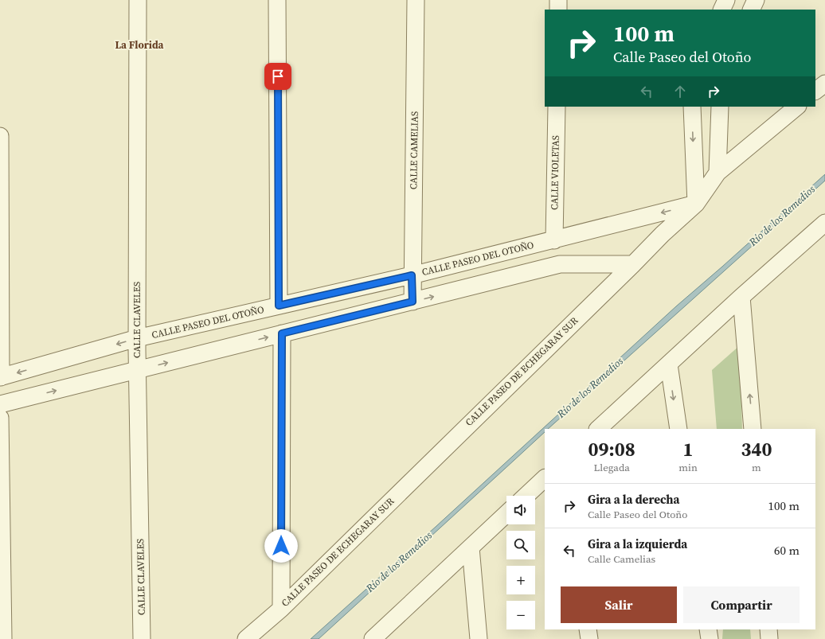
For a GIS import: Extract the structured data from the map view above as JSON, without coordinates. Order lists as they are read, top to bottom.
{
  "streets": {
    "street": [
      "CALLE CAMELIAS",
      "CALLE VIOLETAS",
      "CALLE PASEO DEL OTOÑO",
      "CALLE CLAVELES",
      "CALLE PASEO DE ECHEGARAY SUR"
    ]
  },
  "crossings": [
    ["CALLE CAMELIAS", "CALLE PASEO DEL OTOÑO"],
    ["CALLE VIOLETAS", "CALLE PASEO DEL OTOÑO"],
    ["CALLE PASEO DEL OTOÑO", "CALLE CLAVELES"],
    ["CALLE PASEO DEL OTOÑO", "CALLE PASEO DE ECHEGARAY SUR"]
  ],
  "districts": ["La Florida"],
  "water": ["Río de los Remedios"],
  "page": {
    "turn": ["100 m", "Calle Paseo del Otoño"],
    "eta": [
      "09:08",
      "Llegada",
      "1",
      "min",
      "340",
      "m"
    ],
    "list": [
      {
        "name": "Gira a la derecha",
        "note": "Calle Paseo del Otoño",
        "value": "100 m"
      },
      {
        "name": "Gira a la izquierda",
        "note": "Calle Camelias",
        "value": "60 m"
      }
    ],
    "map_buttons": ["+", "−"],
    "buttons": ["Salir", "Compartir"]
  }
}
